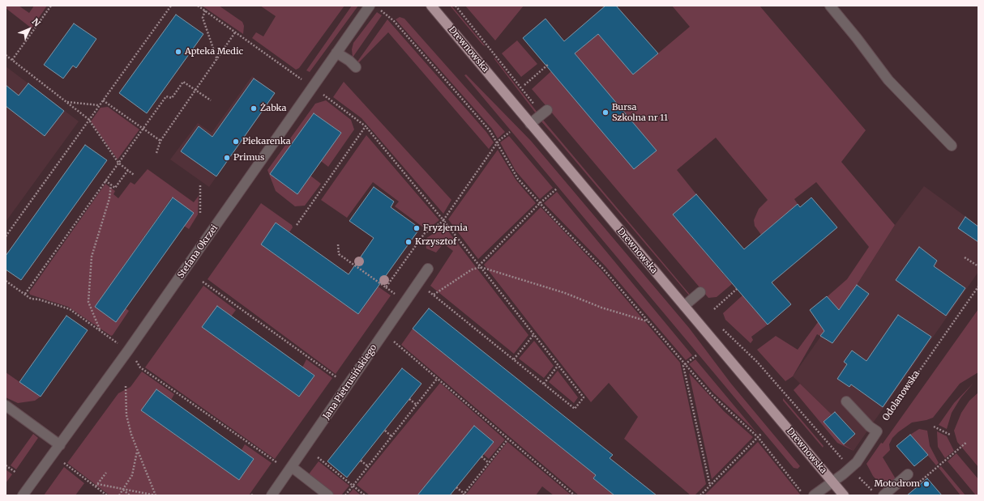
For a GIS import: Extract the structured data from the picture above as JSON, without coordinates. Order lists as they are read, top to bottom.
{
  "streets": {
    "main road": ["Drewnowska"],
    "street": ["Stefana Okrzei", "Jana Pietrusińskiego"],
    "path": ["Odolanowska"]
  },
  "places": [
    "Apteka Medic",
    "Żabka",
    "Bursa Szkolna nr 11",
    "Piekarenka",
    "Primus",
    "Fryzjernia",
    "Krzysztof",
    "Motodrom"
  ],
  "north": "top right"
}
